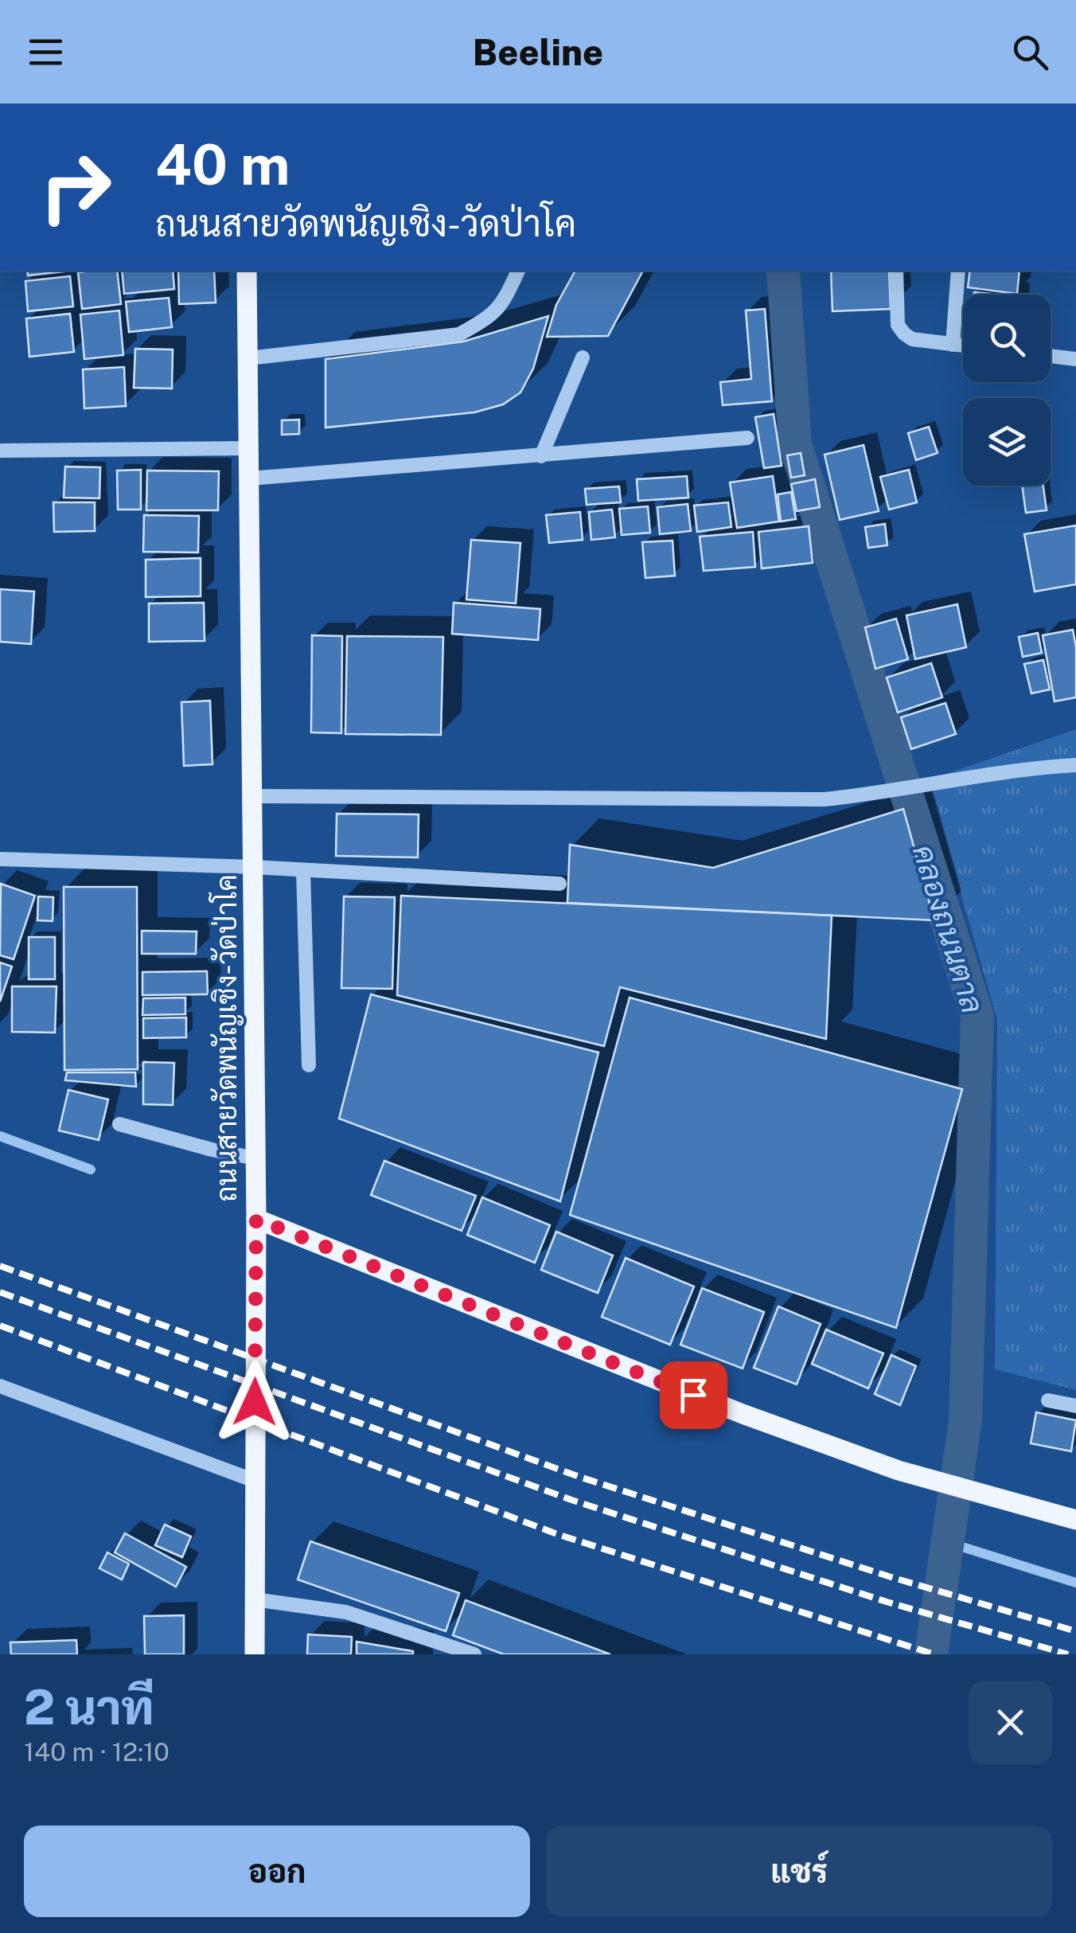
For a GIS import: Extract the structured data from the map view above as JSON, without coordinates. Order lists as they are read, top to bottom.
{
  "streets": {
    "main road": ["ถนนสายวัดพนัญเชิง-วัดป่าโค"]
  },
  "water": ["คลองถนนตาล"],
  "page": {
    "header": "Beeline",
    "turn": ["40 m", "ถนนสายวัดพนัญเชิง-วัดป่าโค"],
    "heading": ["2 นาที", "140 m · 12:10"],
    "buttons": ["ออก", "แชร์"]
  }
}
